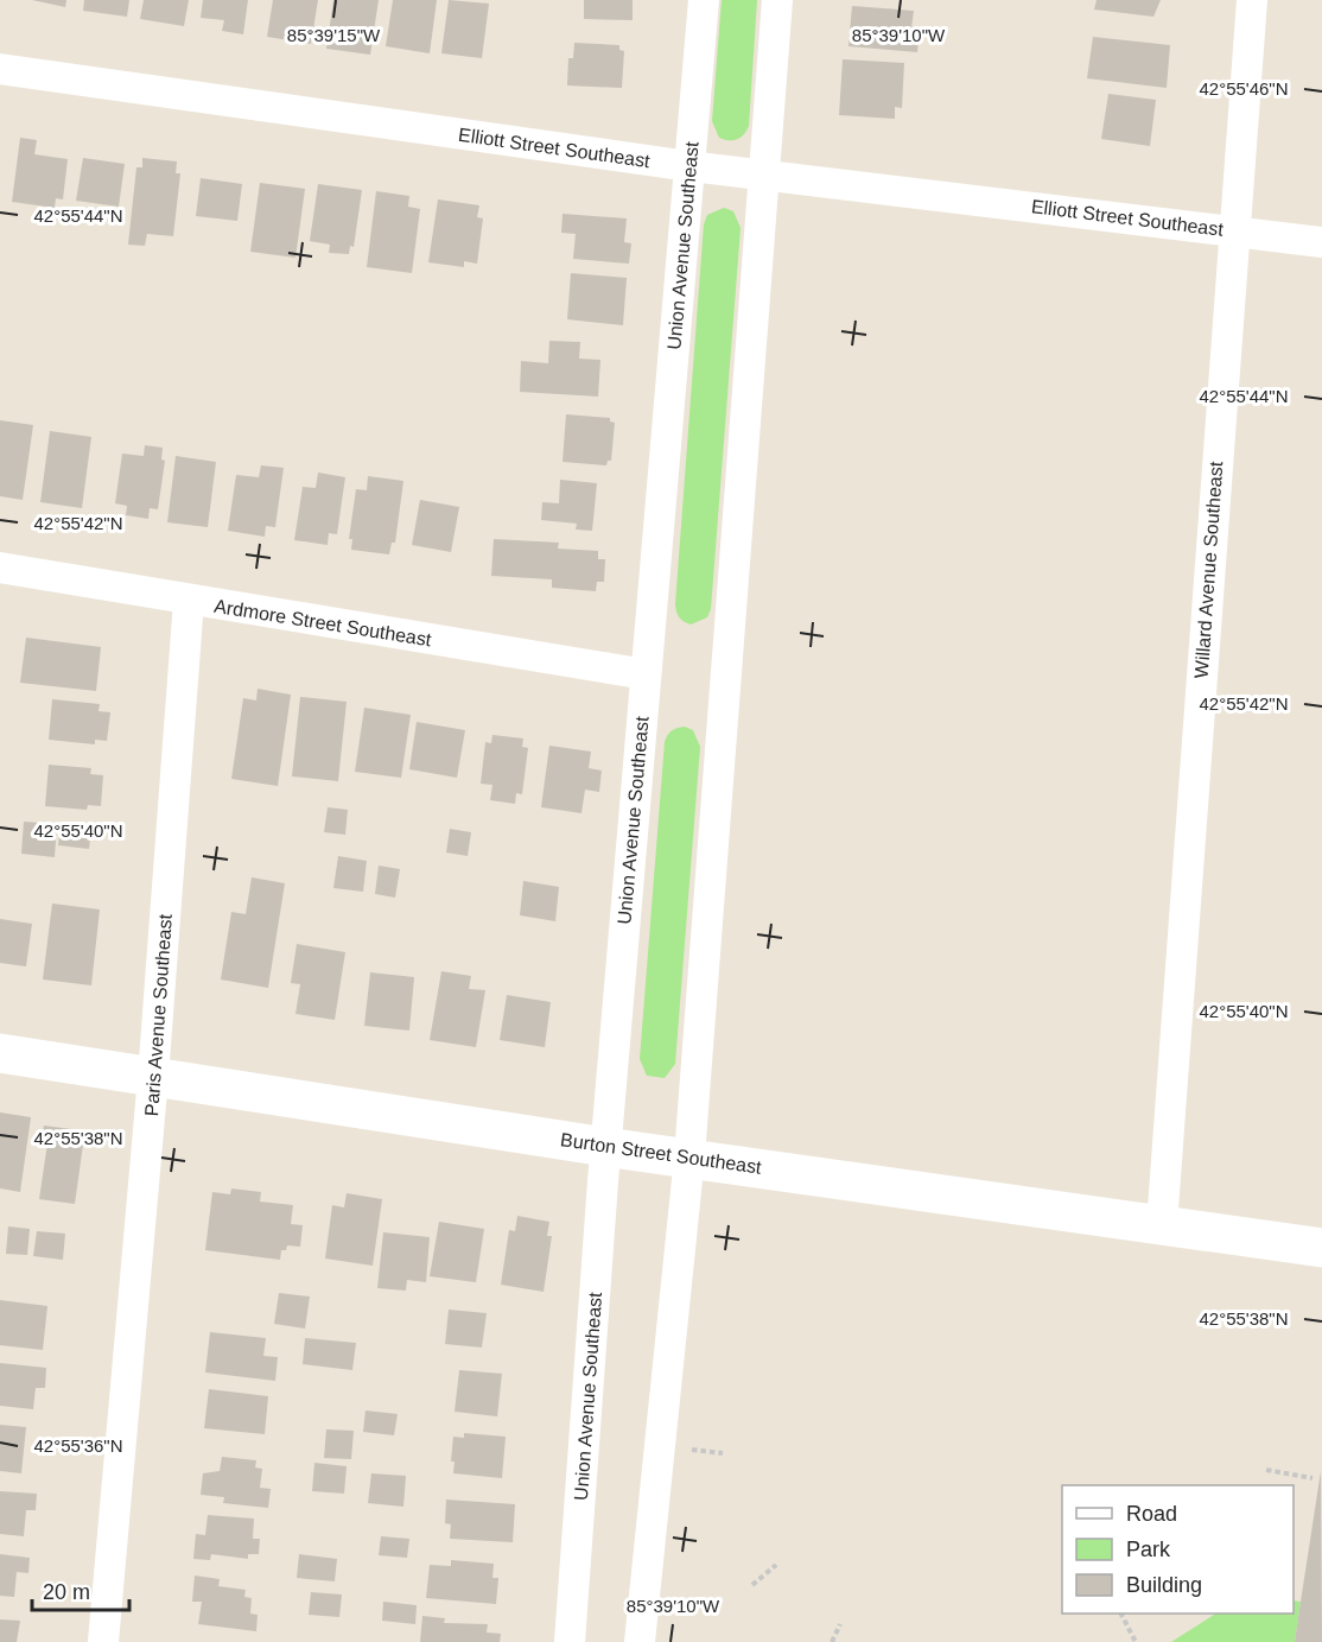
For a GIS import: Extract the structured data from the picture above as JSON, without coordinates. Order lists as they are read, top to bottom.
{
  "streets": {
    "main road": ["Burton Street Southeast"],
    "street": [
      "Elliott Street Southeast",
      "Union Avenue Southeast",
      "Willard Avenue Southeast",
      "Ardmore Street Southeast",
      "Paris Avenue Southeast"
    ]
  },
  "crossings": [
    ["Elliott Street Southeast", "Union Avenue Southeast"],
    ["Elliott Street Southeast", "Willard Avenue Southeast"],
    ["Union Avenue Southeast", "Ardmore Street Southeast"],
    ["Union Avenue Southeast", "Burton Street Southeast"],
    ["Willard Avenue Southeast", "Burton Street Southeast"],
    ["Ardmore Street Southeast", "Paris Avenue Southeast"],
    ["Paris Avenue Southeast", "Burton Street Southeast"]
  ],
  "legend": ["Road", "Park", "Building"],
  "scale_bar": "20 m",
  "coordinates": [
    "85°39'15\"W",
    "85°39'10\"W",
    "42°55'46\"N",
    "42°55'44\"N",
    "42°55'42\"N",
    "42°55'40\"N",
    "42°55'38\"N",
    "42°55'36\"N"
  ]
}
